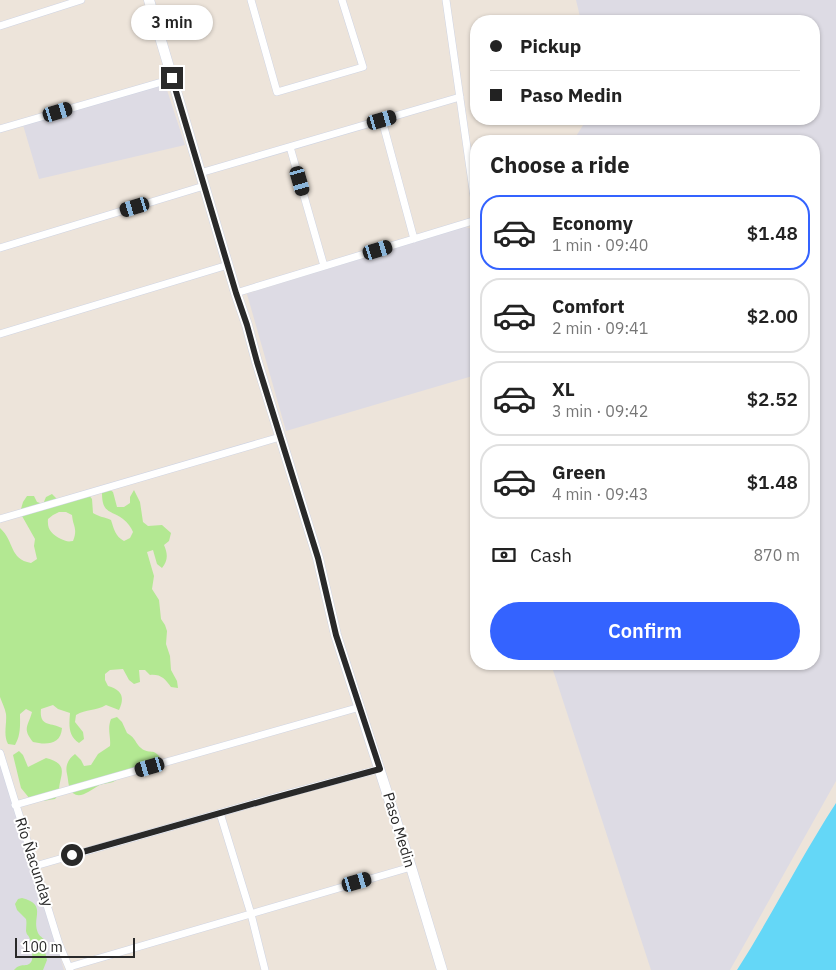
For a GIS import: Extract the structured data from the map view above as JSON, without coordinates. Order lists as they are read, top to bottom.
{
  "streets": {
    "street": ["Paso Medin", "Río Ñacunday"]
  },
  "scale_bar": "100 m",
  "page": {
    "bubble": "3 min",
    "banner": ["Pickup", "Paso Medin"],
    "heading": "Choose a ride",
    "list": [
      {
        "name": "Economy",
        "note": "1 min · 09:40",
        "value": "$1.48"
      },
      {
        "name": "Comfort",
        "note": "2 min · 09:41",
        "value": "$2.00"
      },
      {
        "name": "XL",
        "note": "3 min · 09:42",
        "value": "$2.52"
      },
      {
        "name": "Green",
        "note": "4 min · 09:43",
        "value": "$1.48"
      }
    ],
    "pay": ["Cash", "870 m"],
    "buttons": "Confirm",
    "scale": "100 m"
  }
}
